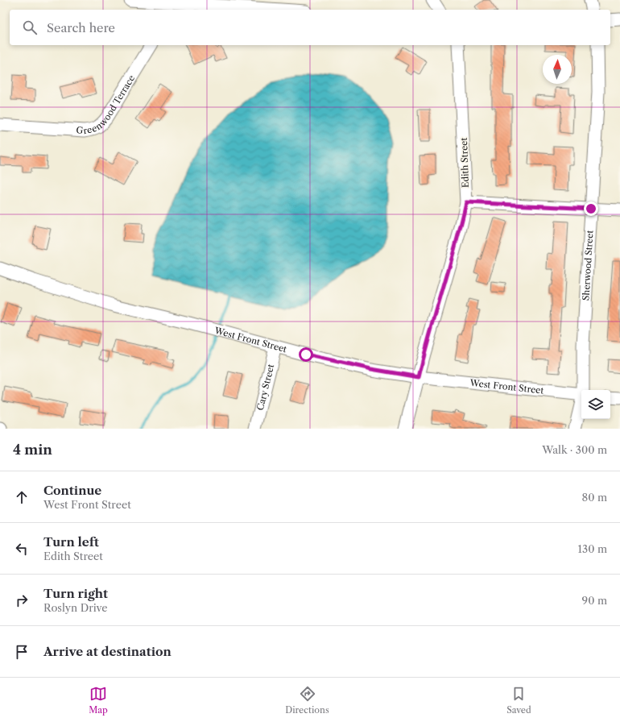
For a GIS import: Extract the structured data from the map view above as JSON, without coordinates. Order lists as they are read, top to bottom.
{
  "streets": {
    "street": [
      "Greenwood Terrace",
      "Edith Street",
      "Sherwood Street",
      "West Front Street",
      "Cary Street"
    ]
  },
  "crossings": [
    ["Edith Street", "West Front Street"],
    ["West Front Street", "Cary Street"]
  ],
  "north": "top",
  "page": {
    "search": "Search here",
    "heading": ["4 min", "Walk · 300 m"],
    "list": [
      ["Continue", "West Front Street", "80 m"],
      ["Turn left", "Edith Street", "130 m"],
      ["Turn right", "Roslyn Drive", "90 m"],
      "Arrive at destination"
    ],
    "nav": ["Map", "Directions", "Saved"]
  }
}
